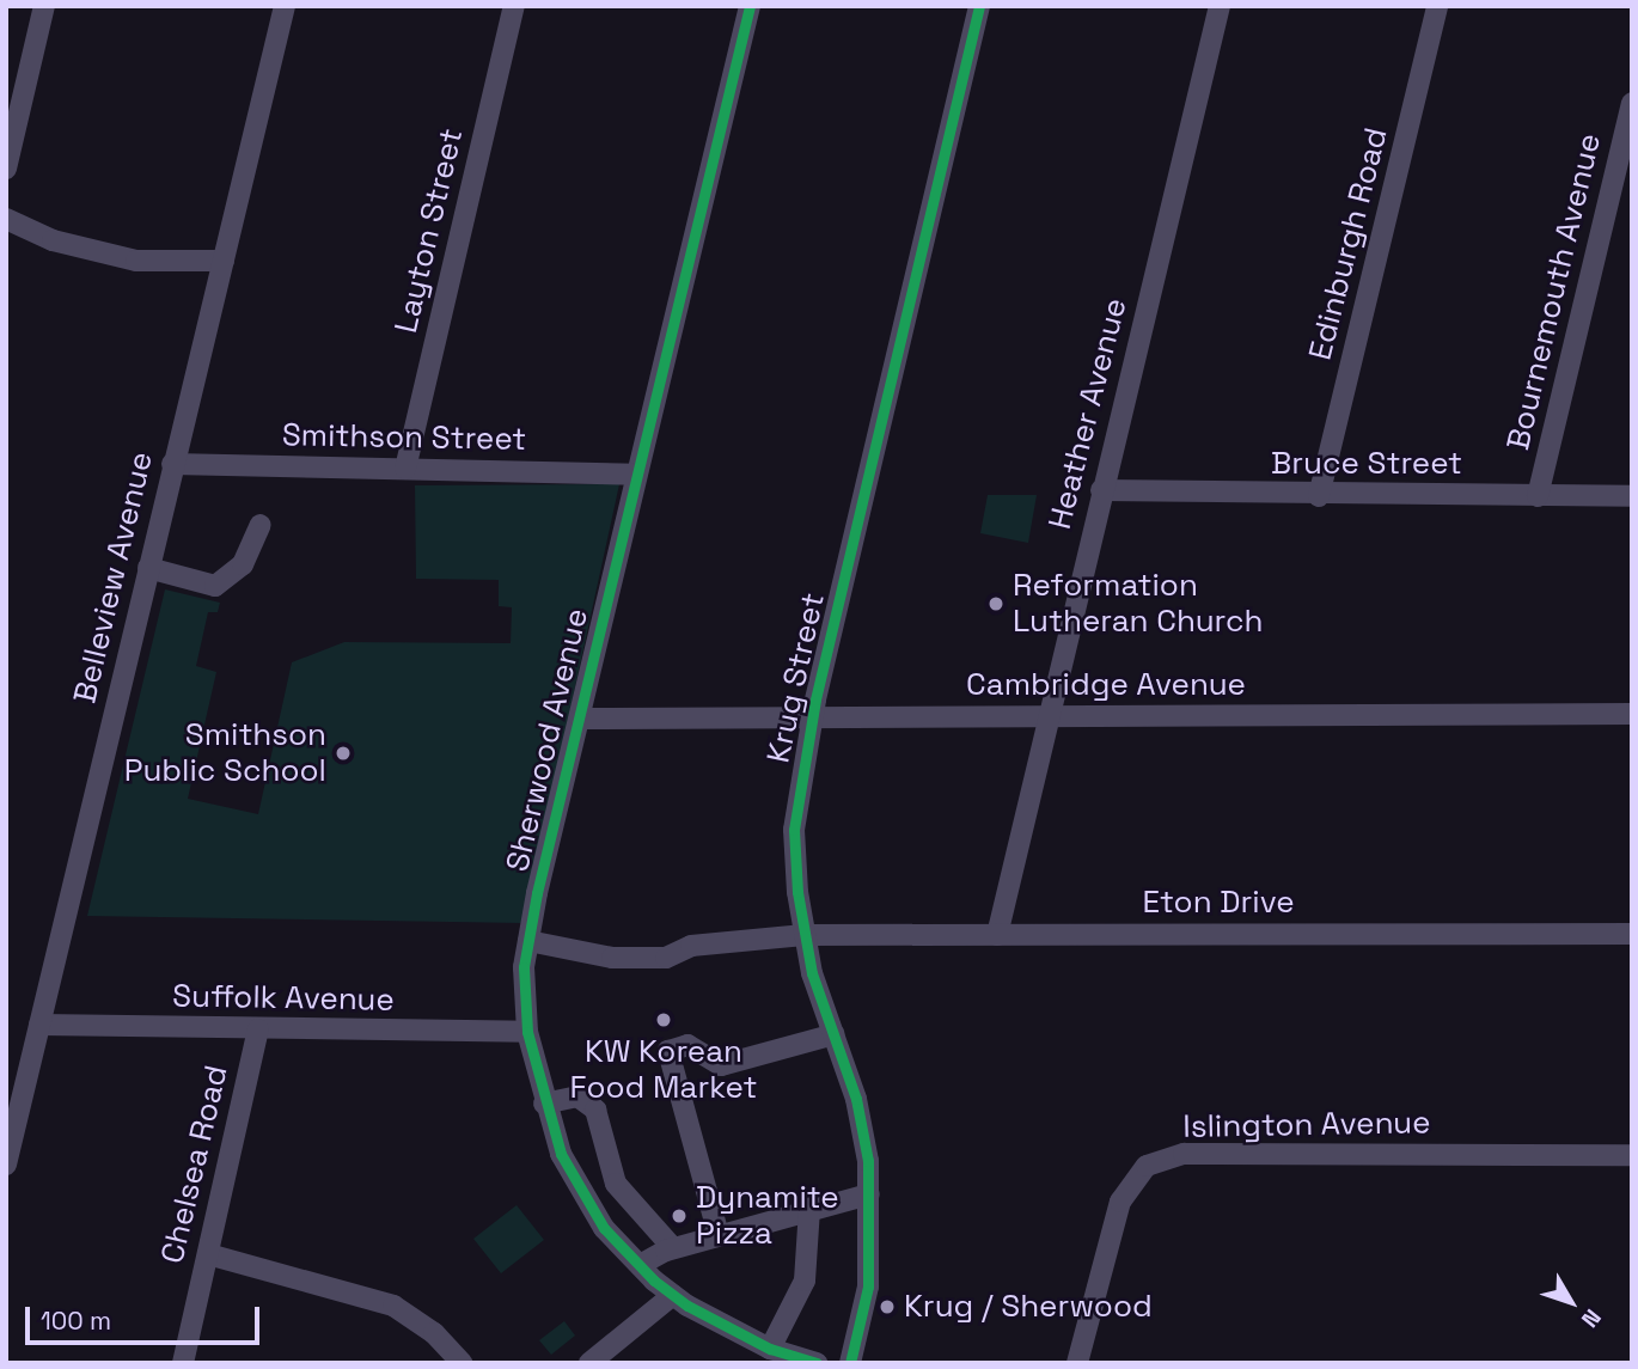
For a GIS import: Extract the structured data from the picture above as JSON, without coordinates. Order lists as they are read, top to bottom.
{
  "streets": {
    "street": [
      "Layton Street",
      "Edinburgh Road",
      "Bournemouth Avenue",
      "Heather Avenue",
      "Smithson Street",
      "Bruce Street",
      "Belleview Avenue",
      "Krug Street",
      "Cambridge Avenue",
      "Sherwood Avenue",
      "Eton Drive",
      "Suffolk Avenue",
      "Islington Avenue",
      "Chelsea Road"
    ]
  },
  "crossings": [
    ["Layton Street", "Smithson Street"],
    ["Edinburgh Road", "Bruce Street"],
    ["Bournemouth Avenue", "Bruce Street"],
    ["Heather Avenue", "Bruce Street"],
    ["Heather Avenue", "Cambridge Avenue"],
    ["Heather Avenue", "Eton Drive"],
    ["Smithson Street", "Belleview Avenue"],
    ["Smithson Street", "Sherwood Avenue"],
    ["Belleview Avenue", "Suffolk Avenue"],
    ["Krug Street", "Cambridge Avenue"],
    ["Krug Street", "Eton Drive"],
    ["Cambridge Avenue", "Sherwood Avenue"],
    ["Sherwood Avenue", "Eton Drive"],
    ["Sherwood Avenue", "Suffolk Avenue"],
    ["Suffolk Avenue", "Chelsea Road"]
  ],
  "places": [
    "Reformation Lutheran Church",
    "Smithson Public School",
    "KW Korean Food Market",
    "Dynamite Pizza",
    "Krug / Sherwood"
  ],
  "scale_bar": "100 m",
  "north": "bottom right"
}
